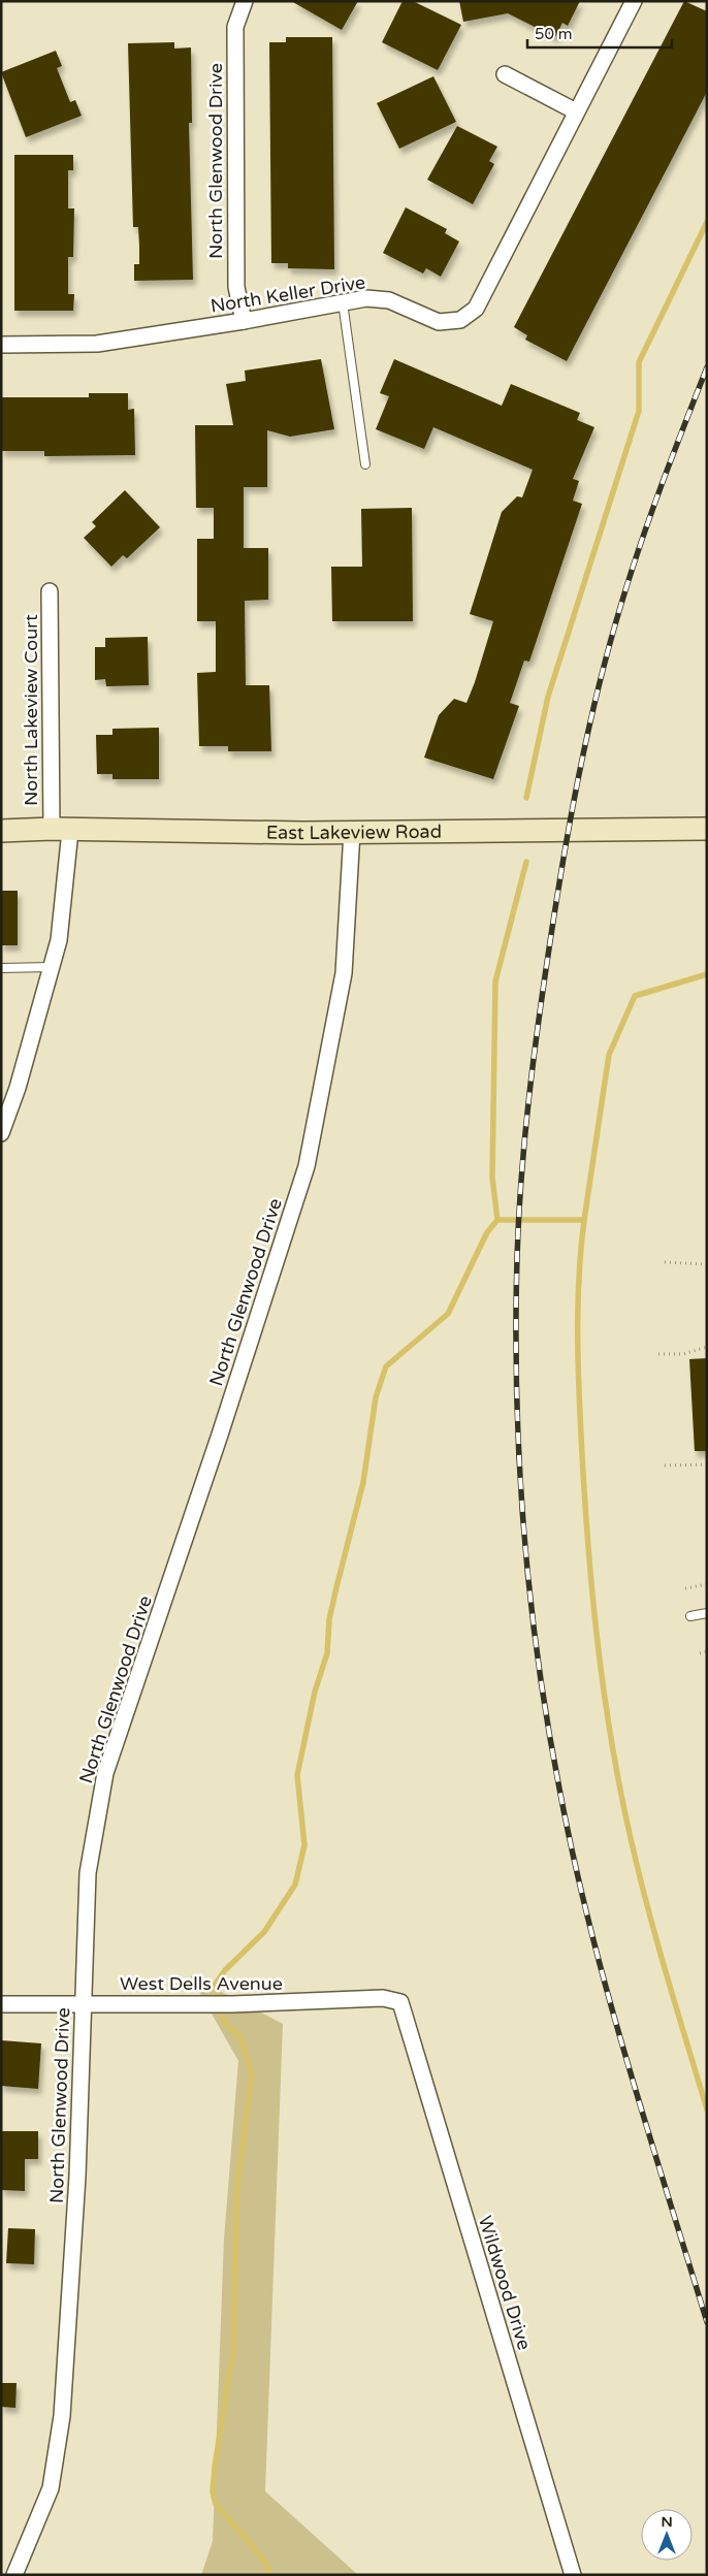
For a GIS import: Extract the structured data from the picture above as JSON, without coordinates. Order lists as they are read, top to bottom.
{
  "streets": {
    "main road": ["East Lakeview Road"],
    "street": [
      "North Glenwood Drive",
      "North Keller Drive",
      "North Lakeview Court",
      "West Dells Avenue",
      "Wildwood Drive"
    ]
  },
  "crossings": [
    ["North Glenwood Drive", "North Keller Drive"],
    ["North Glenwood Drive", "East Lakeview Road"],
    ["North Glenwood Drive", "West Dells Avenue"],
    ["North Lakeview Court", "East Lakeview Road"],
    ["West Dells Avenue", "Wildwood Drive"]
  ],
  "scale_bar": "50 m",
  "north": "top"
}
